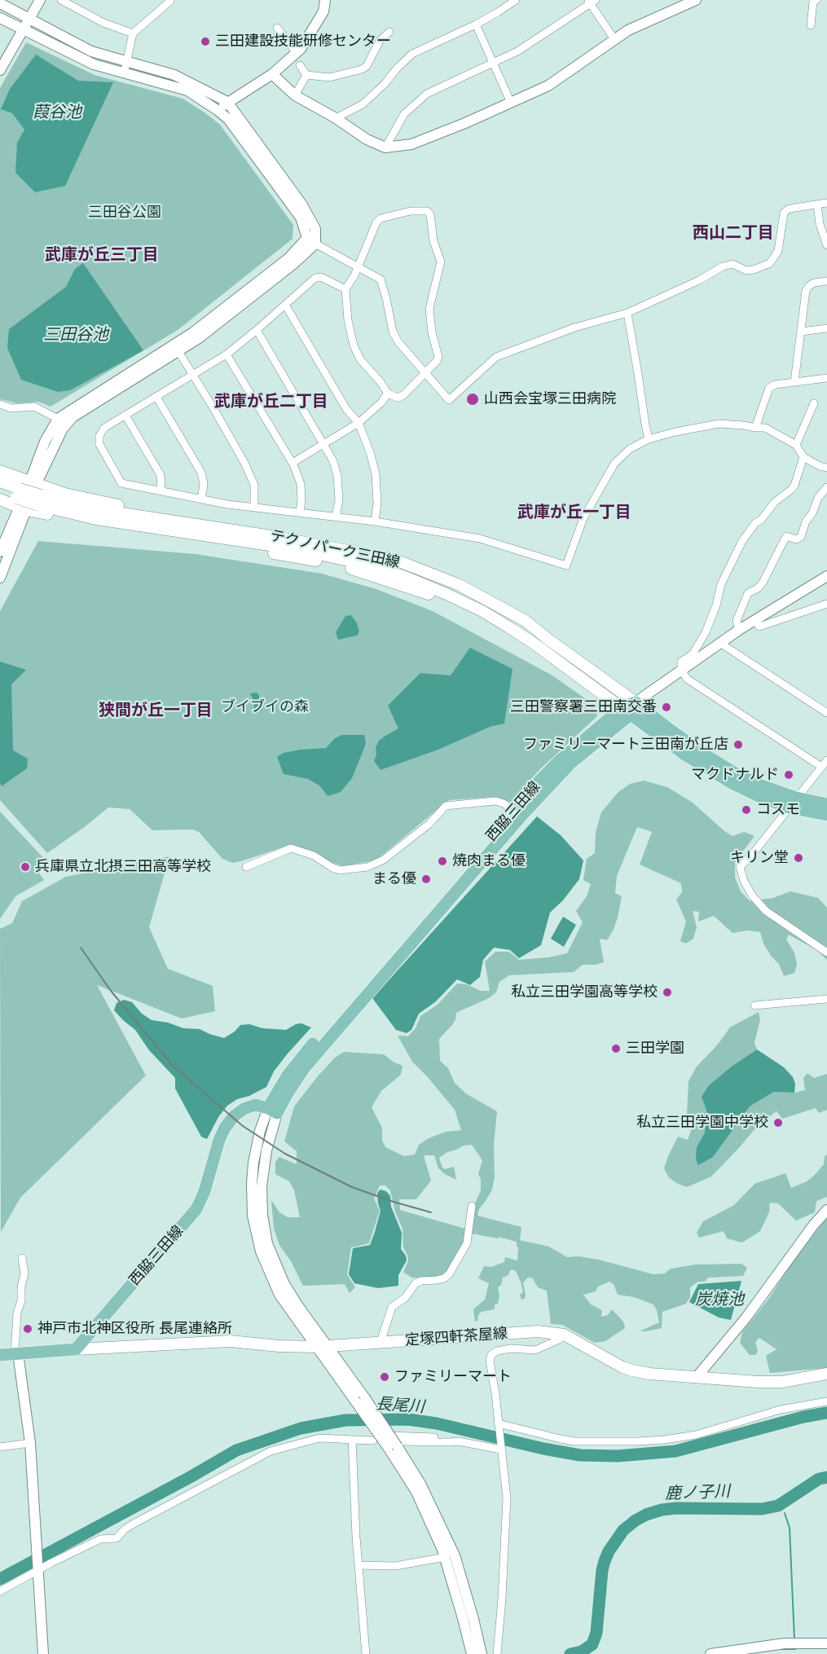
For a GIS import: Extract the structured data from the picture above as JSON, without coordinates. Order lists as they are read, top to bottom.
{
  "streets": {
    "main road": ["テクノパーク三田線", "西脇三田線", "定塚四軒茶屋線"]
  },
  "crossings": [
    ["テクノパーク三田線", "西脇三田線"],
    ["西脇三田線", "定塚四軒茶屋線"]
  ],
  "districts": [
    "西山二丁目",
    "武庫が丘三丁目",
    "武庫が丘二丁目",
    "武庫が丘一丁目",
    "狭間が丘一丁目"
  ],
  "water": [
    "葭谷池",
    "三田谷池",
    "炭焼池",
    "長尾川",
    "鹿ノ子川"
  ],
  "parks": ["三田谷公園", "ブイブイの森"],
  "places": [
    "三田建設技能研修センター",
    "山西会宝塚三田病院",
    "三田警察署三田南交番",
    "ファミリーマート三田南が丘店",
    "マクドナルド",
    "コスモ",
    "キリン堂",
    "焼肉まる優",
    "兵庫県立北摂三田高等学校",
    "まる優",
    "私立三田学園高等学校",
    "三田学園",
    "私立三田学園中学校",
    "神戸市北神区役所 長尾連絡所",
    "ファミリーマート"
  ]
}
